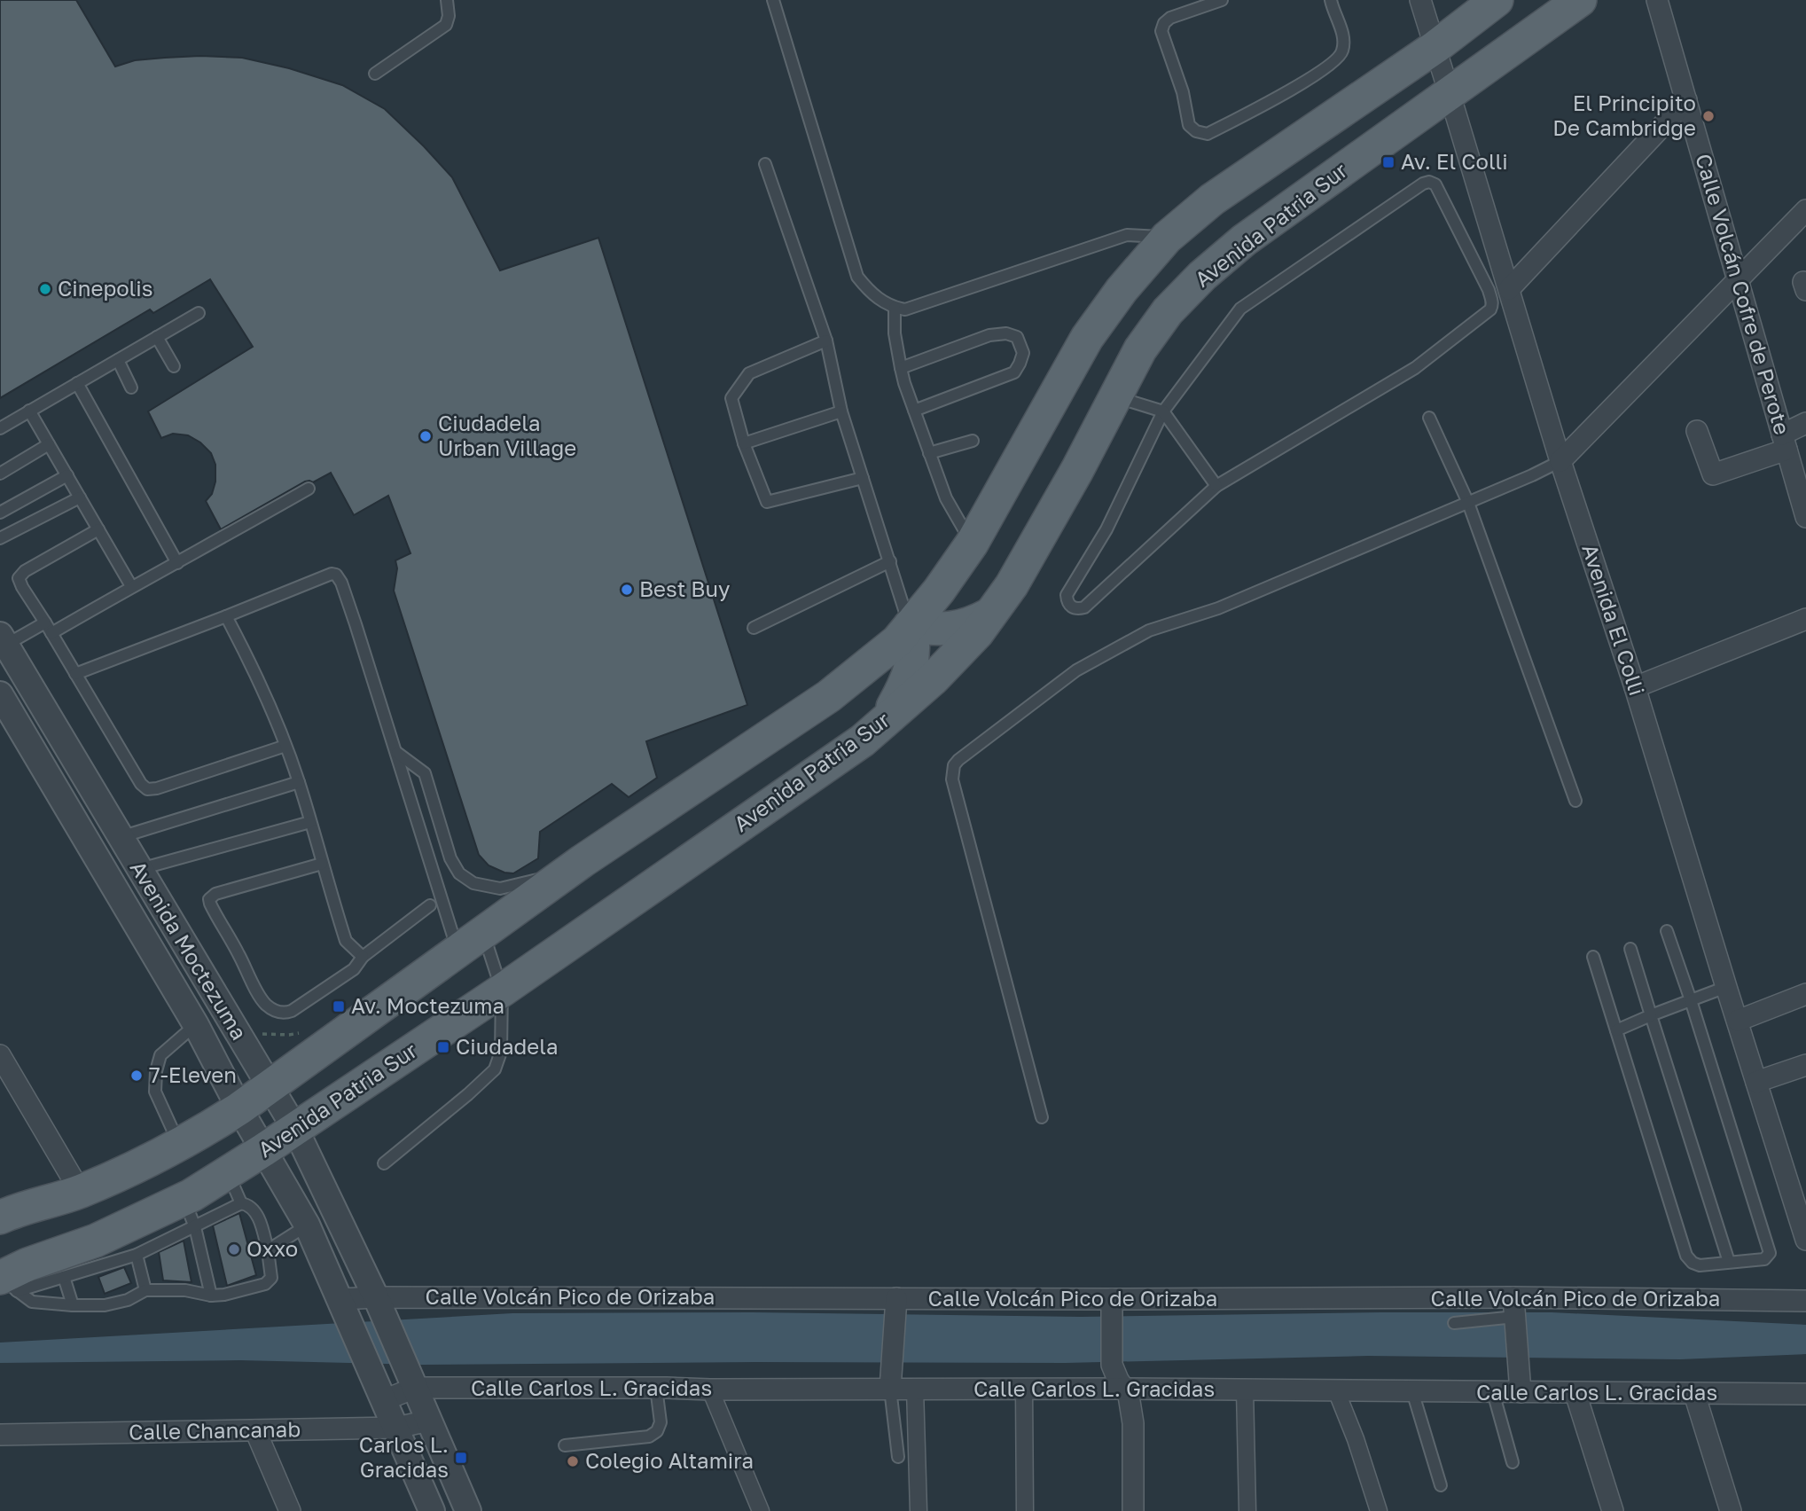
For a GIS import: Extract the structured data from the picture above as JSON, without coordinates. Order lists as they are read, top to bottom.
{
  "streets": {
    "main road": ["Avenida Patria Sur"],
    "street": [
      "Calle Volcán Cofre de Perote",
      "Avenida El Colli",
      "Avenida Moctezuma",
      "Calle Volcán Pico de Orizaba",
      "Calle Carlos L. Gracidas",
      "Calle Chancanab"
    ]
  },
  "crossings": [
    ["Avenida Patria Sur", "Avenida El Colli"],
    ["Avenida Patria Sur", "Avenida Moctezuma"],
    ["Avenida Moctezuma", "Calle Volcán Pico de Orizaba"],
    ["Avenida Moctezuma", "Calle Carlos L. Gracidas"],
    ["Avenida Moctezuma", "Calle Chancanab"]
  ],
  "places": {
    "other": [
      "El Principito De Cambridge",
      "Cinepolis",
      "Ciudadela Urban Village",
      "Best Buy",
      "7-Eleven",
      "Oxxo",
      "Colegio Altamira"
    ],
    "transit": [
      "Av. El Colli",
      "Av. Moctezuma",
      "Ciudadela",
      "Carlos L. Gracidas"
    ]
  }
}
